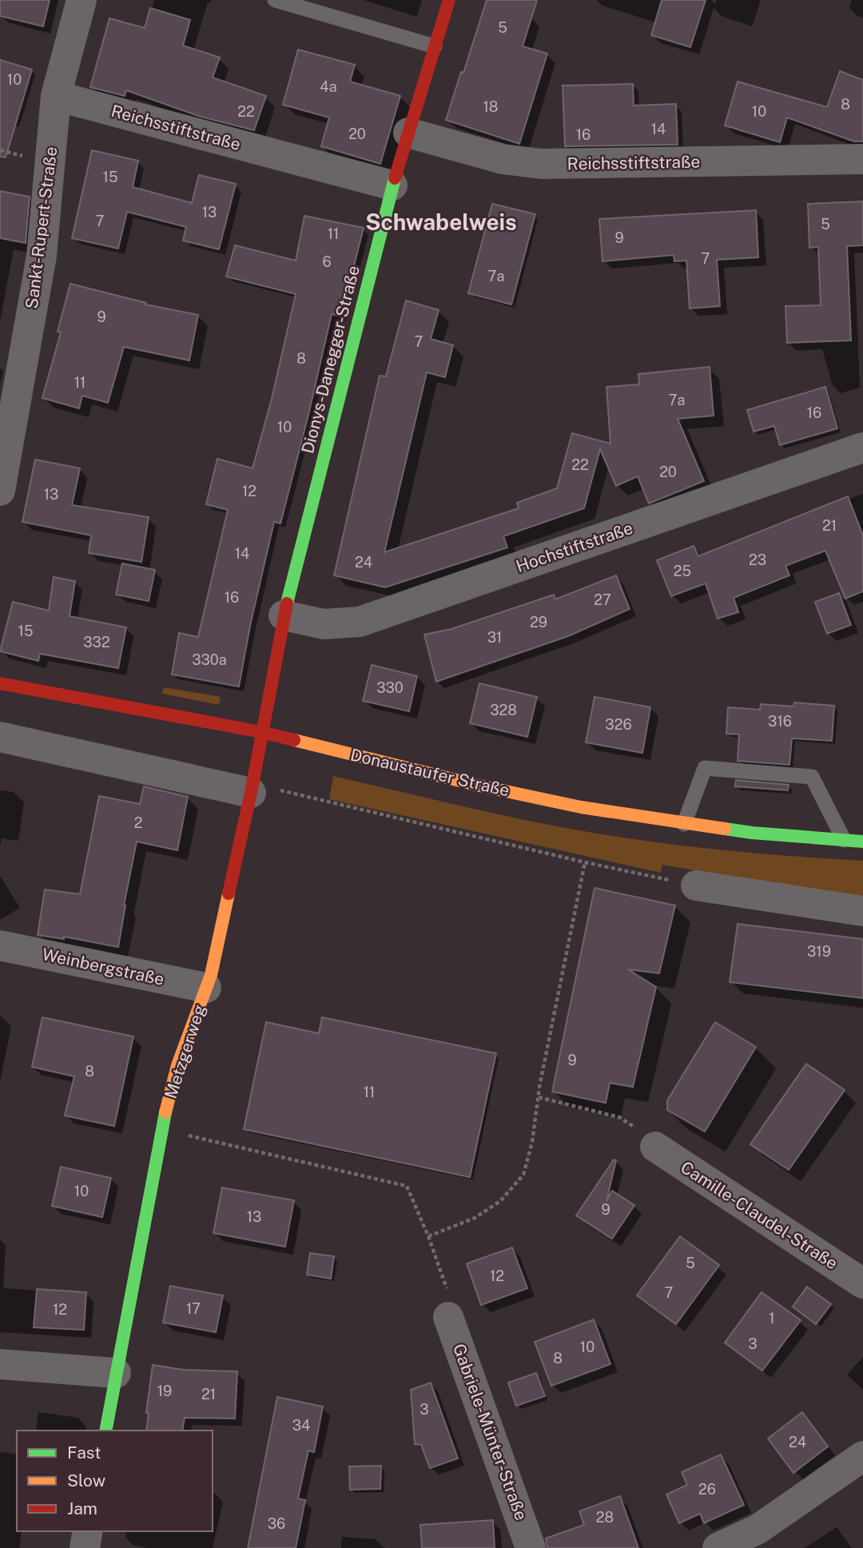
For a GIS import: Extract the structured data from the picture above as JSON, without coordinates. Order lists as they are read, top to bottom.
{
  "streets": {
    "street": [
      "Reichsstiftstraße",
      "Sankt-Rupert-Straße",
      "Dionys-Danegger-Straße",
      "Hochstiftstraße",
      "Donaustaufer Straße",
      "Weinbergstraße",
      "Metzgerweg",
      "Camille-Claudel-Straße",
      "Gabriele-Münter-Straße"
    ]
  },
  "crossings": [
    ["Reichsstiftstraße", "Sankt-Rupert-Straße"],
    ["Reichsstiftstraße", "Dionys-Danegger-Straße"],
    ["Dionys-Danegger-Straße", "Hochstiftstraße"],
    ["Dionys-Danegger-Straße", "Donaustaufer Straße"],
    ["Dionys-Danegger-Straße", "Metzgerweg"],
    ["Donaustaufer Straße", "Metzgerweg"],
    ["Weinbergstraße", "Metzgerweg"]
  ],
  "districts": ["Schwabelweis"],
  "house_numbers": [
    "5",
    "10",
    "4a",
    "8",
    "18",
    "22",
    "10",
    "14",
    "20",
    "16",
    "15",
    "13",
    "7",
    "5",
    "11",
    "9",
    "7",
    "6",
    "7a",
    "9",
    "7",
    "8",
    "11",
    "7a",
    "16",
    "10",
    "22",
    "20",
    "12",
    "13",
    "21",
    "14",
    "23",
    "24",
    "25",
    "16",
    "27",
    "29",
    "15",
    "31",
    "332",
    "330a",
    "330",
    "328",
    "316",
    "326",
    "2",
    "319",
    "9",
    "8",
    "11",
    "10",
    "9",
    "13",
    "5",
    "12",
    "7",
    "17",
    "12",
    "1",
    "3",
    "10",
    "8",
    "19",
    "21",
    "3",
    "34",
    "24",
    "26",
    "28",
    "36"
  ],
  "legend": ["Fast", "Slow", "Jam"]
}
